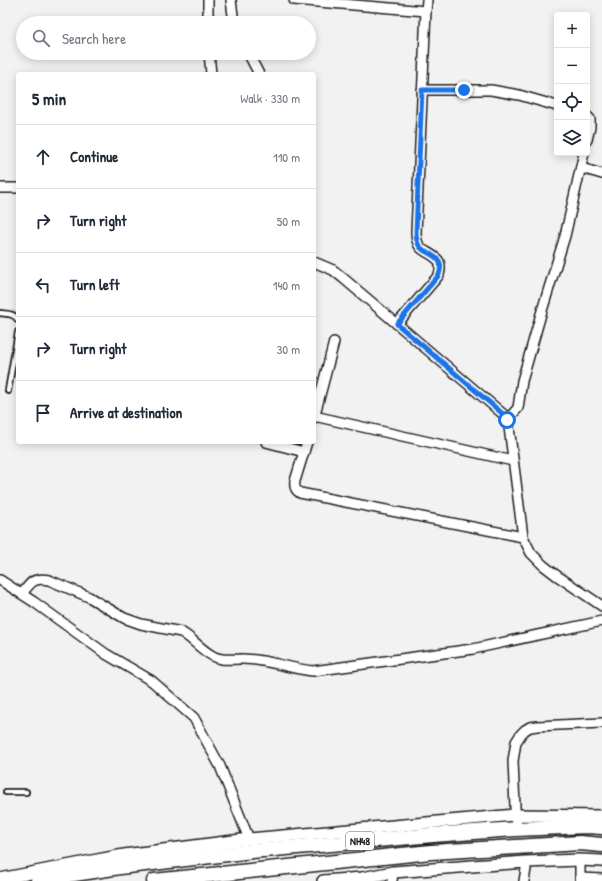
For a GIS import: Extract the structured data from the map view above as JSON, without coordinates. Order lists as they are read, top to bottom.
{
  "streets": {
    "highway": ["NH48"]
  },
  "page": {
    "map_buttons": ["+", "−"],
    "search": "Search here",
    "heading": ["5 min", "Walk · 330 m"],
    "list": [
      ["Continue", "110 m"],
      ["Turn right", "50 m"],
      ["Turn left", "140 m"],
      ["Turn right", "30 m"],
      "Arrive at destination"
    ]
  }
}
